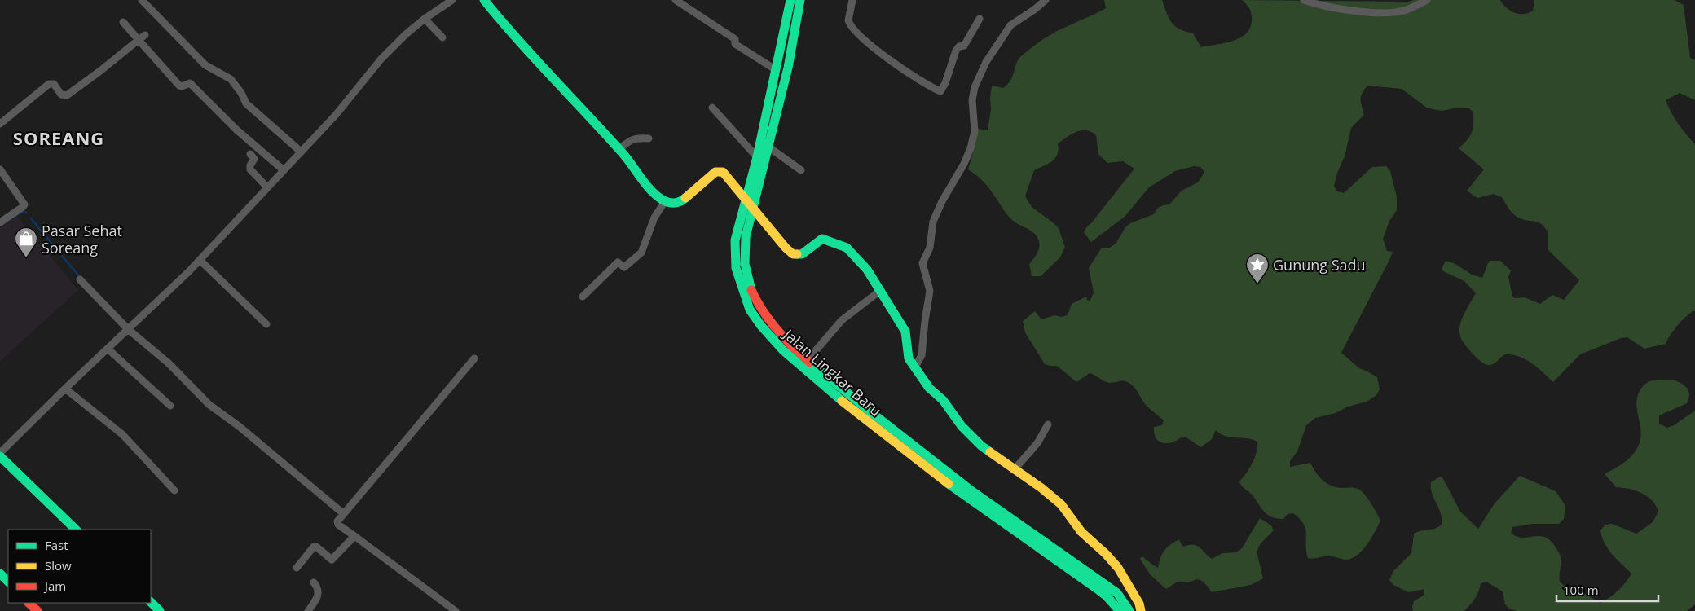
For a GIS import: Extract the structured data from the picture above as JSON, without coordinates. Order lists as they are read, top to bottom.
{
  "streets": {
    "main road": ["Jalan Lingkar Baru"]
  },
  "districts": ["SOREANG"],
  "places": {
    "shop": ["Pasar Sehat Soreang"],
    "place": ["Gunung Sadu"]
  },
  "legend": ["Fast", "Slow", "Jam"],
  "scale_bar": "100 m"
}
